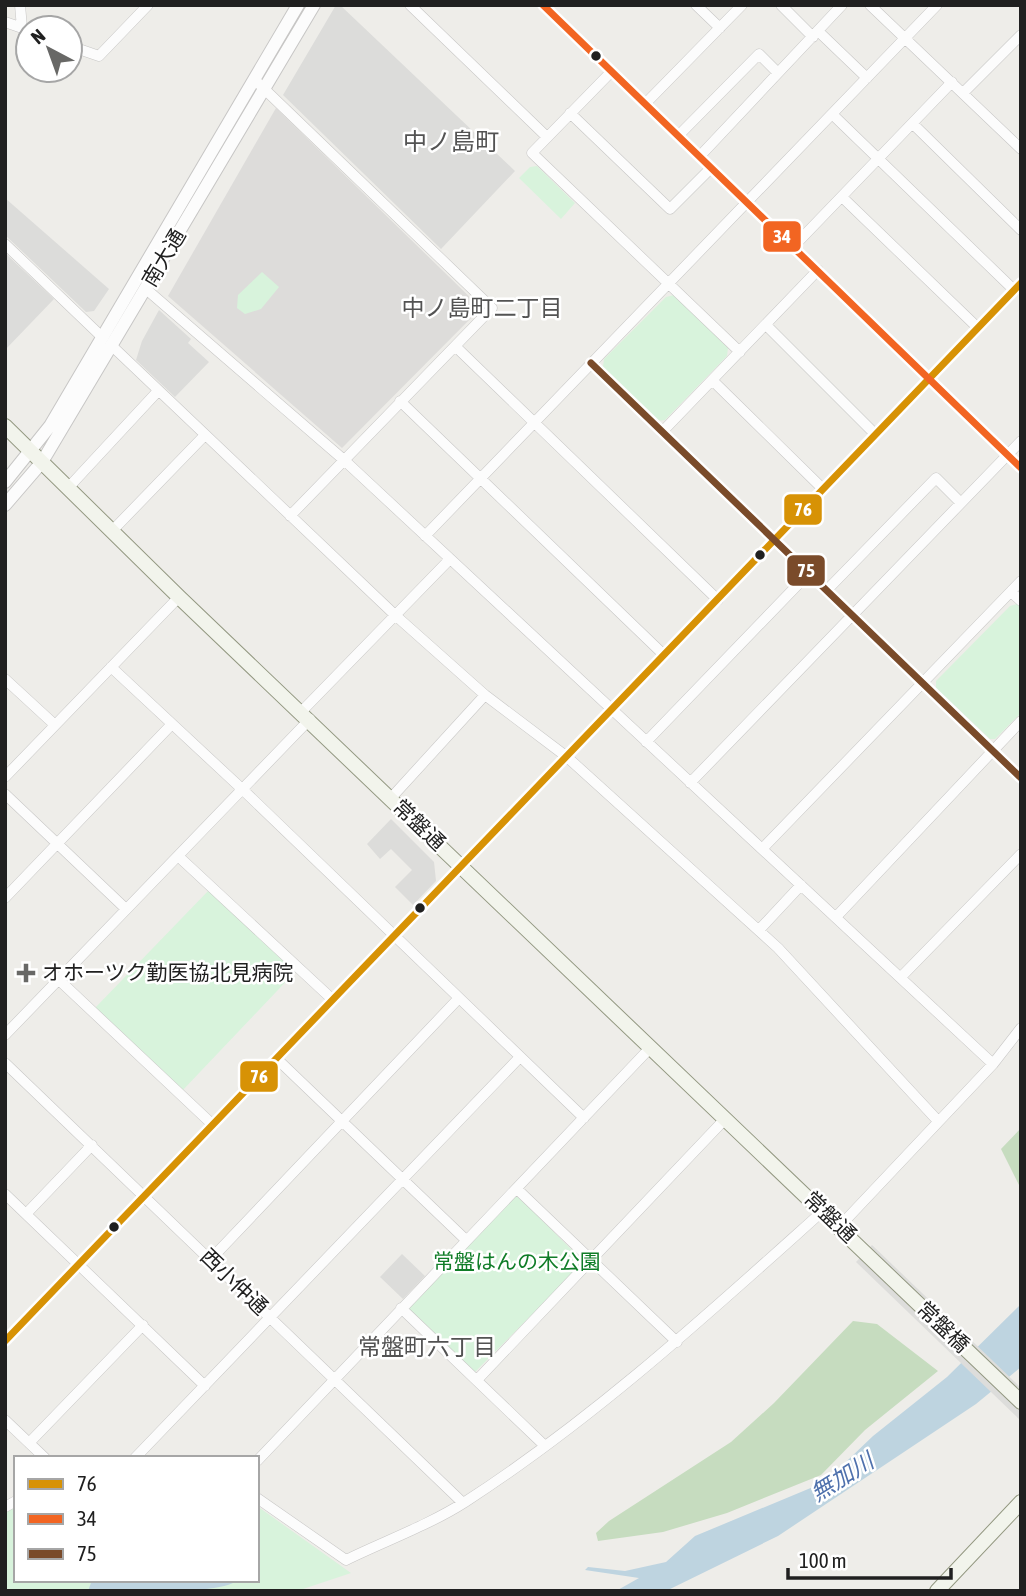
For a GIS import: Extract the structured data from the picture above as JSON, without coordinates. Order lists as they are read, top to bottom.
{
  "streets": {
    "main road": ["常盤通", "常盤橋"],
    "street": ["南大通", "西小仲通"]
  },
  "crossings": [
    ["南大通", "常盤通"],
    ["常盤通", "常盤橋"]
  ],
  "districts": ["中ノ島町", "中ノ島町二丁目", "常盤町六丁目"],
  "water": ["無加川"],
  "parks": ["常盤はんの木公園"],
  "places": {
    "health": ["オホーツク勤医協北見病院"]
  },
  "lines": ["transit line 34", "transit line 76", "transit line 75"],
  "legend": ["76", "34", "75"],
  "scale_bar": "100 m",
  "north": "top left"
}
